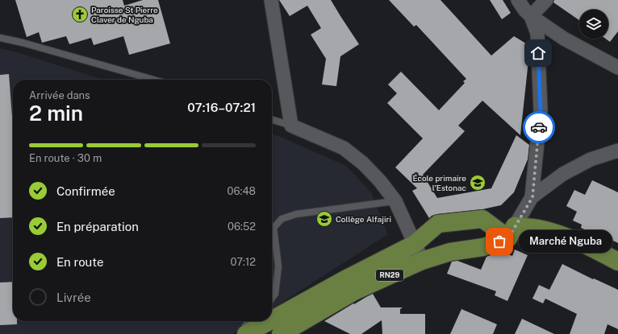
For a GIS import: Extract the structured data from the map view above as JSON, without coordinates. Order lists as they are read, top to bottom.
{
  "streets": {
    "main road": ["RN29"]
  },
  "places": {
    "church": ["Paroisse St Pierre Claver de Nguba"],
    "school or university": ["École primaire l’Estonac", "Collège Alfajiri"],
    "other": ["Marché Nguba"]
  },
  "page": {
    "heading": ["2 min", "Arrivée dans", "07:16–07:21"],
    "bar": "En route · 30 m",
    "list": [
      ["Confirmée", "06:48"],
      ["En préparation", "06:52"],
      ["En route", "07:12"],
      "Livrée"
    ],
    "bubble": "Marché Nguba"
  }
}
